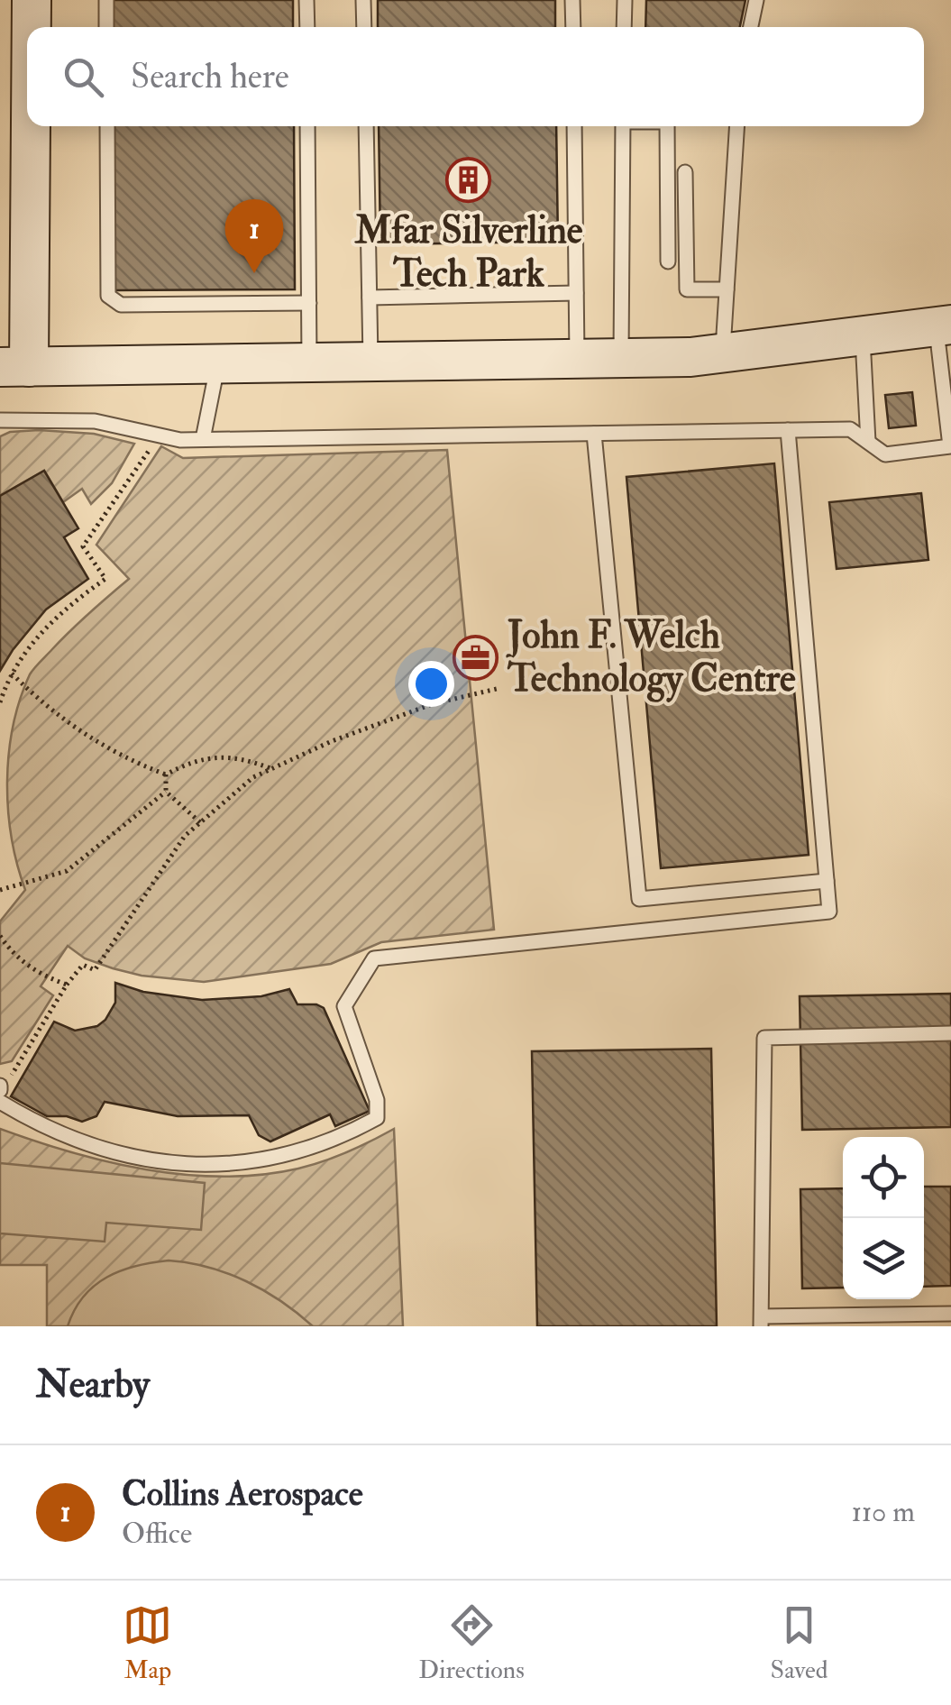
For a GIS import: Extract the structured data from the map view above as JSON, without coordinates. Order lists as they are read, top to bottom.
{
  "places": {
    "building": ["Mfar Silverline Tech Park"],
    "office": ["John F. Welch Technology Centre"]
  },
  "page": {
    "search": "Search here",
    "pins": "1",
    "heading": "Nearby",
    "list": [
      {
        "mark": "1",
        "name": "Collins Aerospace",
        "note": "Office",
        "value": "110 m"
      }
    ],
    "nav": ["Map", "Directions", "Saved"]
  }
}
